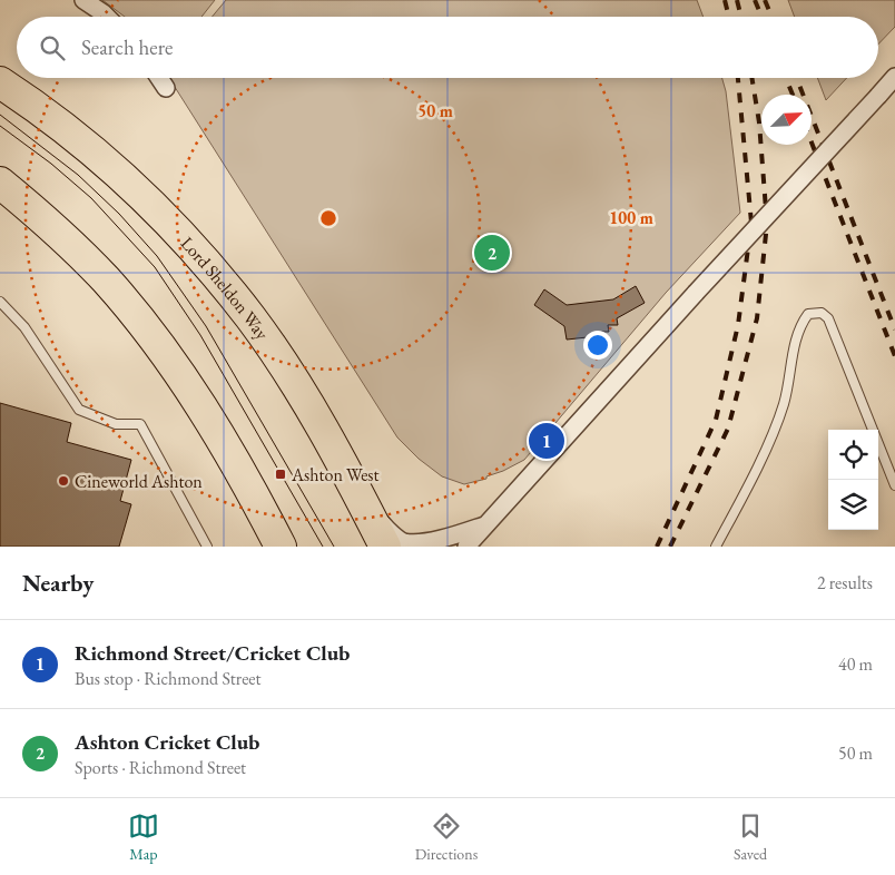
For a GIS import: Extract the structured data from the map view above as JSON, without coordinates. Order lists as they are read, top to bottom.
{
  "streets": {
    "highway": ["Lord Sheldon Way"]
  },
  "places": {
    "transit": ["Ashton West"],
    "other": ["Cineworld Ashton"]
  },
  "north": "top right",
  "page": {
    "search": "Search here",
    "pins": ["2", "1"],
    "heading": ["Nearby", "2 results"],
    "list": [
      {
        "mark": "1",
        "name": "Richmond Street/Cricket Club",
        "note": "Bus stop · Richmond Street",
        "value": "40 m"
      },
      {
        "mark": "2",
        "name": "Ashton Cricket Club",
        "note": "Sports · Richmond Street",
        "value": "50 m"
      }
    ],
    "nav": ["Map", "Directions", "Saved"]
  },
  "rings": ["50 m", "100 m"]
}
